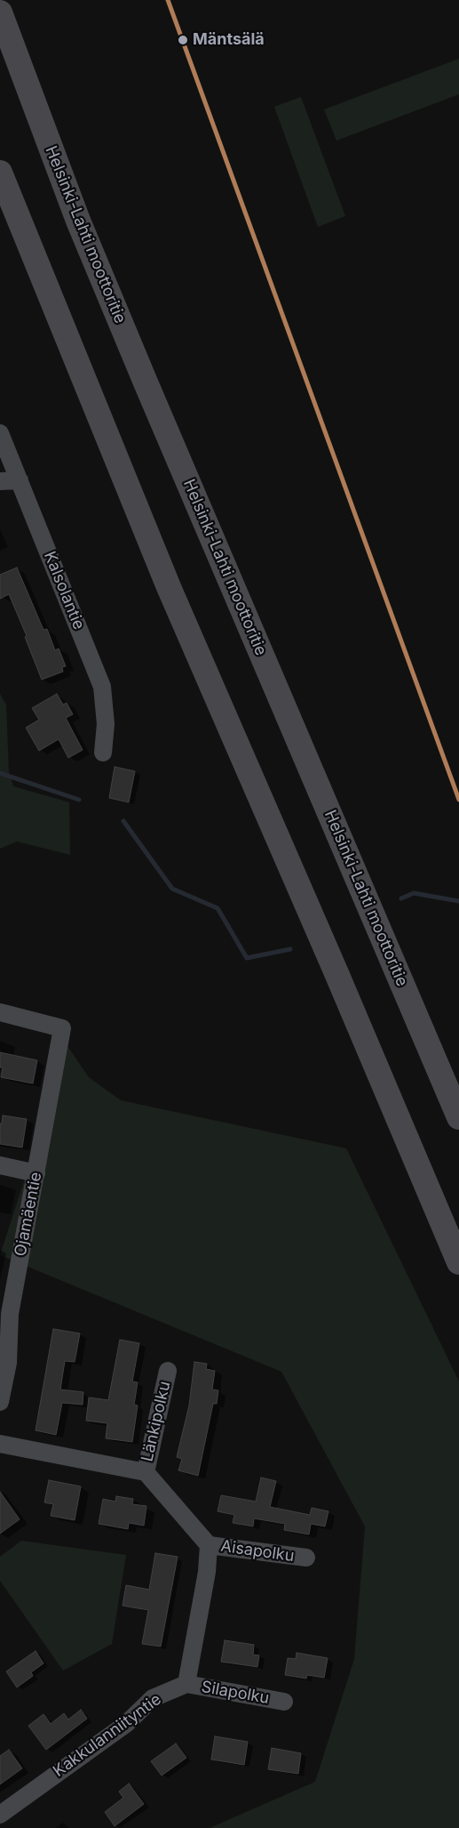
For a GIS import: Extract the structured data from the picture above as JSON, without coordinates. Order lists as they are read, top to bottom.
{
  "streets": {
    "highway": ["Helsinki-Lahti moottoritie"],
    "street": [
      "Kalsolantie",
      "Ojamäentie",
      "Länkipolku",
      "Aisapolku",
      "Silapolku",
      "Kakkulanniityntie"
    ]
  },
  "crossings": [
    ["Silapolku", "Kakkulanniityntie"]
  ],
  "places": ["Mäntsälä"]
}
